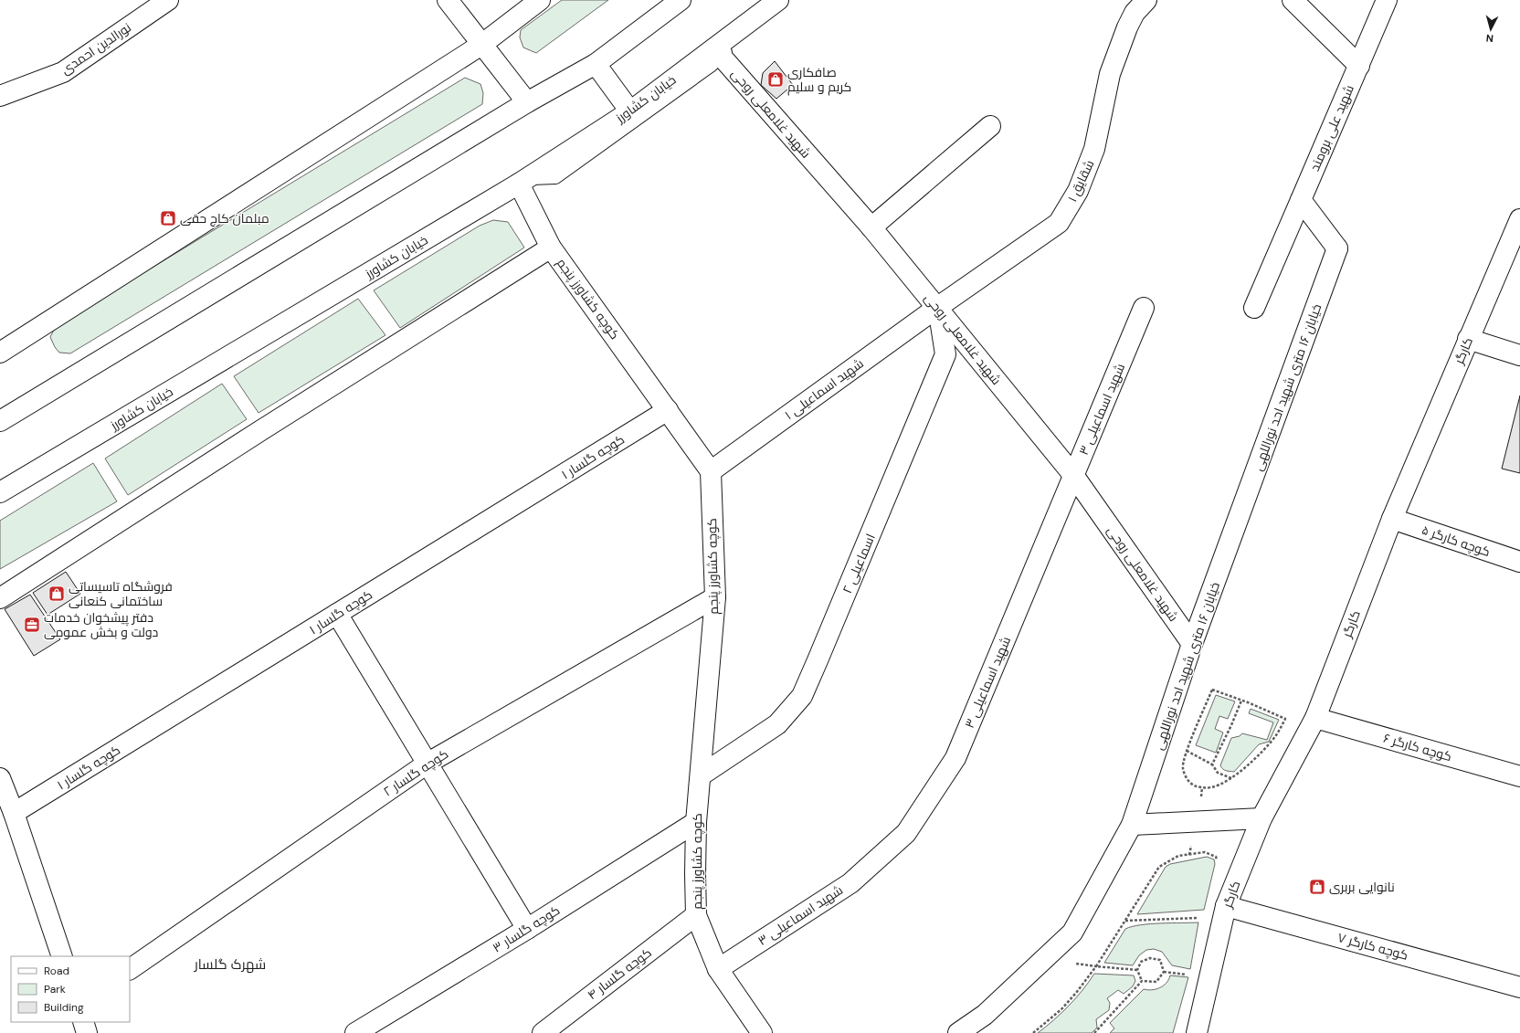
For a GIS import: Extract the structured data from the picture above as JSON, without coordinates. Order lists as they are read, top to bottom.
{
  "streets": {
    "street": [
      "نورالدین احمدی",
      "خیابان کشاورز",
      "شهید غلامعلی روحی",
      "شهید علی برومند",
      "شقایق ۱",
      "کوچه کشاورز پنجم",
      "کارگر",
      "خیابان ۱۶ متری شهید احد نوراللهی",
      "شهید اسماعیلی ۱",
      "شهید اسماعیلی ۳",
      "کوچه گلسار ۱",
      "کوچه کارگر ۵",
      "اسماعیلی ۲",
      "کوچه کارگر ۶",
      "کوچه گلسار ۲",
      "کوچه گلسار ۳",
      "کوچه کارگر ۷",
      "کوچه گلسار ۴"
    ]
  },
  "crossings": [
    ["خیابان کشاورز", "شهید غلامعلی روحی"],
    ["خیابان کشاورز", "کوچه کشاورز پنجم"],
    ["شهید غلامعلی روحی", "شقایق ۱"],
    ["شهید غلامعلی روحی", "خیابان ۱۶ متری شهید احد نوراللهی"],
    ["شهید غلامعلی روحی", "شهید اسماعیلی ۱"],
    ["شهید غلامعلی روحی", "شهید اسماعیلی ۳"],
    ["شهید غلامعلی روحی", "اسماعیلی ۲"],
    ["شهید علی برومند", "خیابان ۱۶ متری شهید احد نوراللهی"],
    ["شقایق ۱", "شهید اسماعیلی ۱"],
    ["شقایق ۱", "اسماعیلی ۲"],
    ["کوچه کشاورز پنجم", "شهید اسماعیلی ۱"],
    ["کوچه کشاورز پنجم", "شهید اسماعیلی ۳"],
    ["کوچه کشاورز پنجم", "کوچه گلسار ۱"],
    ["کوچه کشاورز پنجم", "اسماعیلی ۲"],
    ["کوچه کشاورز پنجم", "کوچه گلسار ۲"],
    ["کوچه کشاورز پنجم", "کوچه گلسار ۳"],
    ["کوچه کشاورز پنجم", "کوچه گلسار ۴"],
    ["کارگر", "کوچه کارگر ۵"],
    ["کارگر", "کوچه کارگر ۶"],
    ["کارگر", "کوچه کارگر ۷"],
    ["شهید اسماعیلی ۱", "اسماعیلی ۲"]
  ],
  "districts": ["شهرک گلسار"],
  "places": {
    "shop": [
      "صافکاری کریم و سلیم",
      "مبلمان کاج حقی",
      "فروشگاه تاسیساتی ساختمانی کنعانی",
      "نانوایی بربری"
    ],
    "office": ["دفتر پیشخوان خدمات دولت و بخش عمومی"]
  },
  "legend": ["Road", "Park", "Building"],
  "north": "bottom"
}
